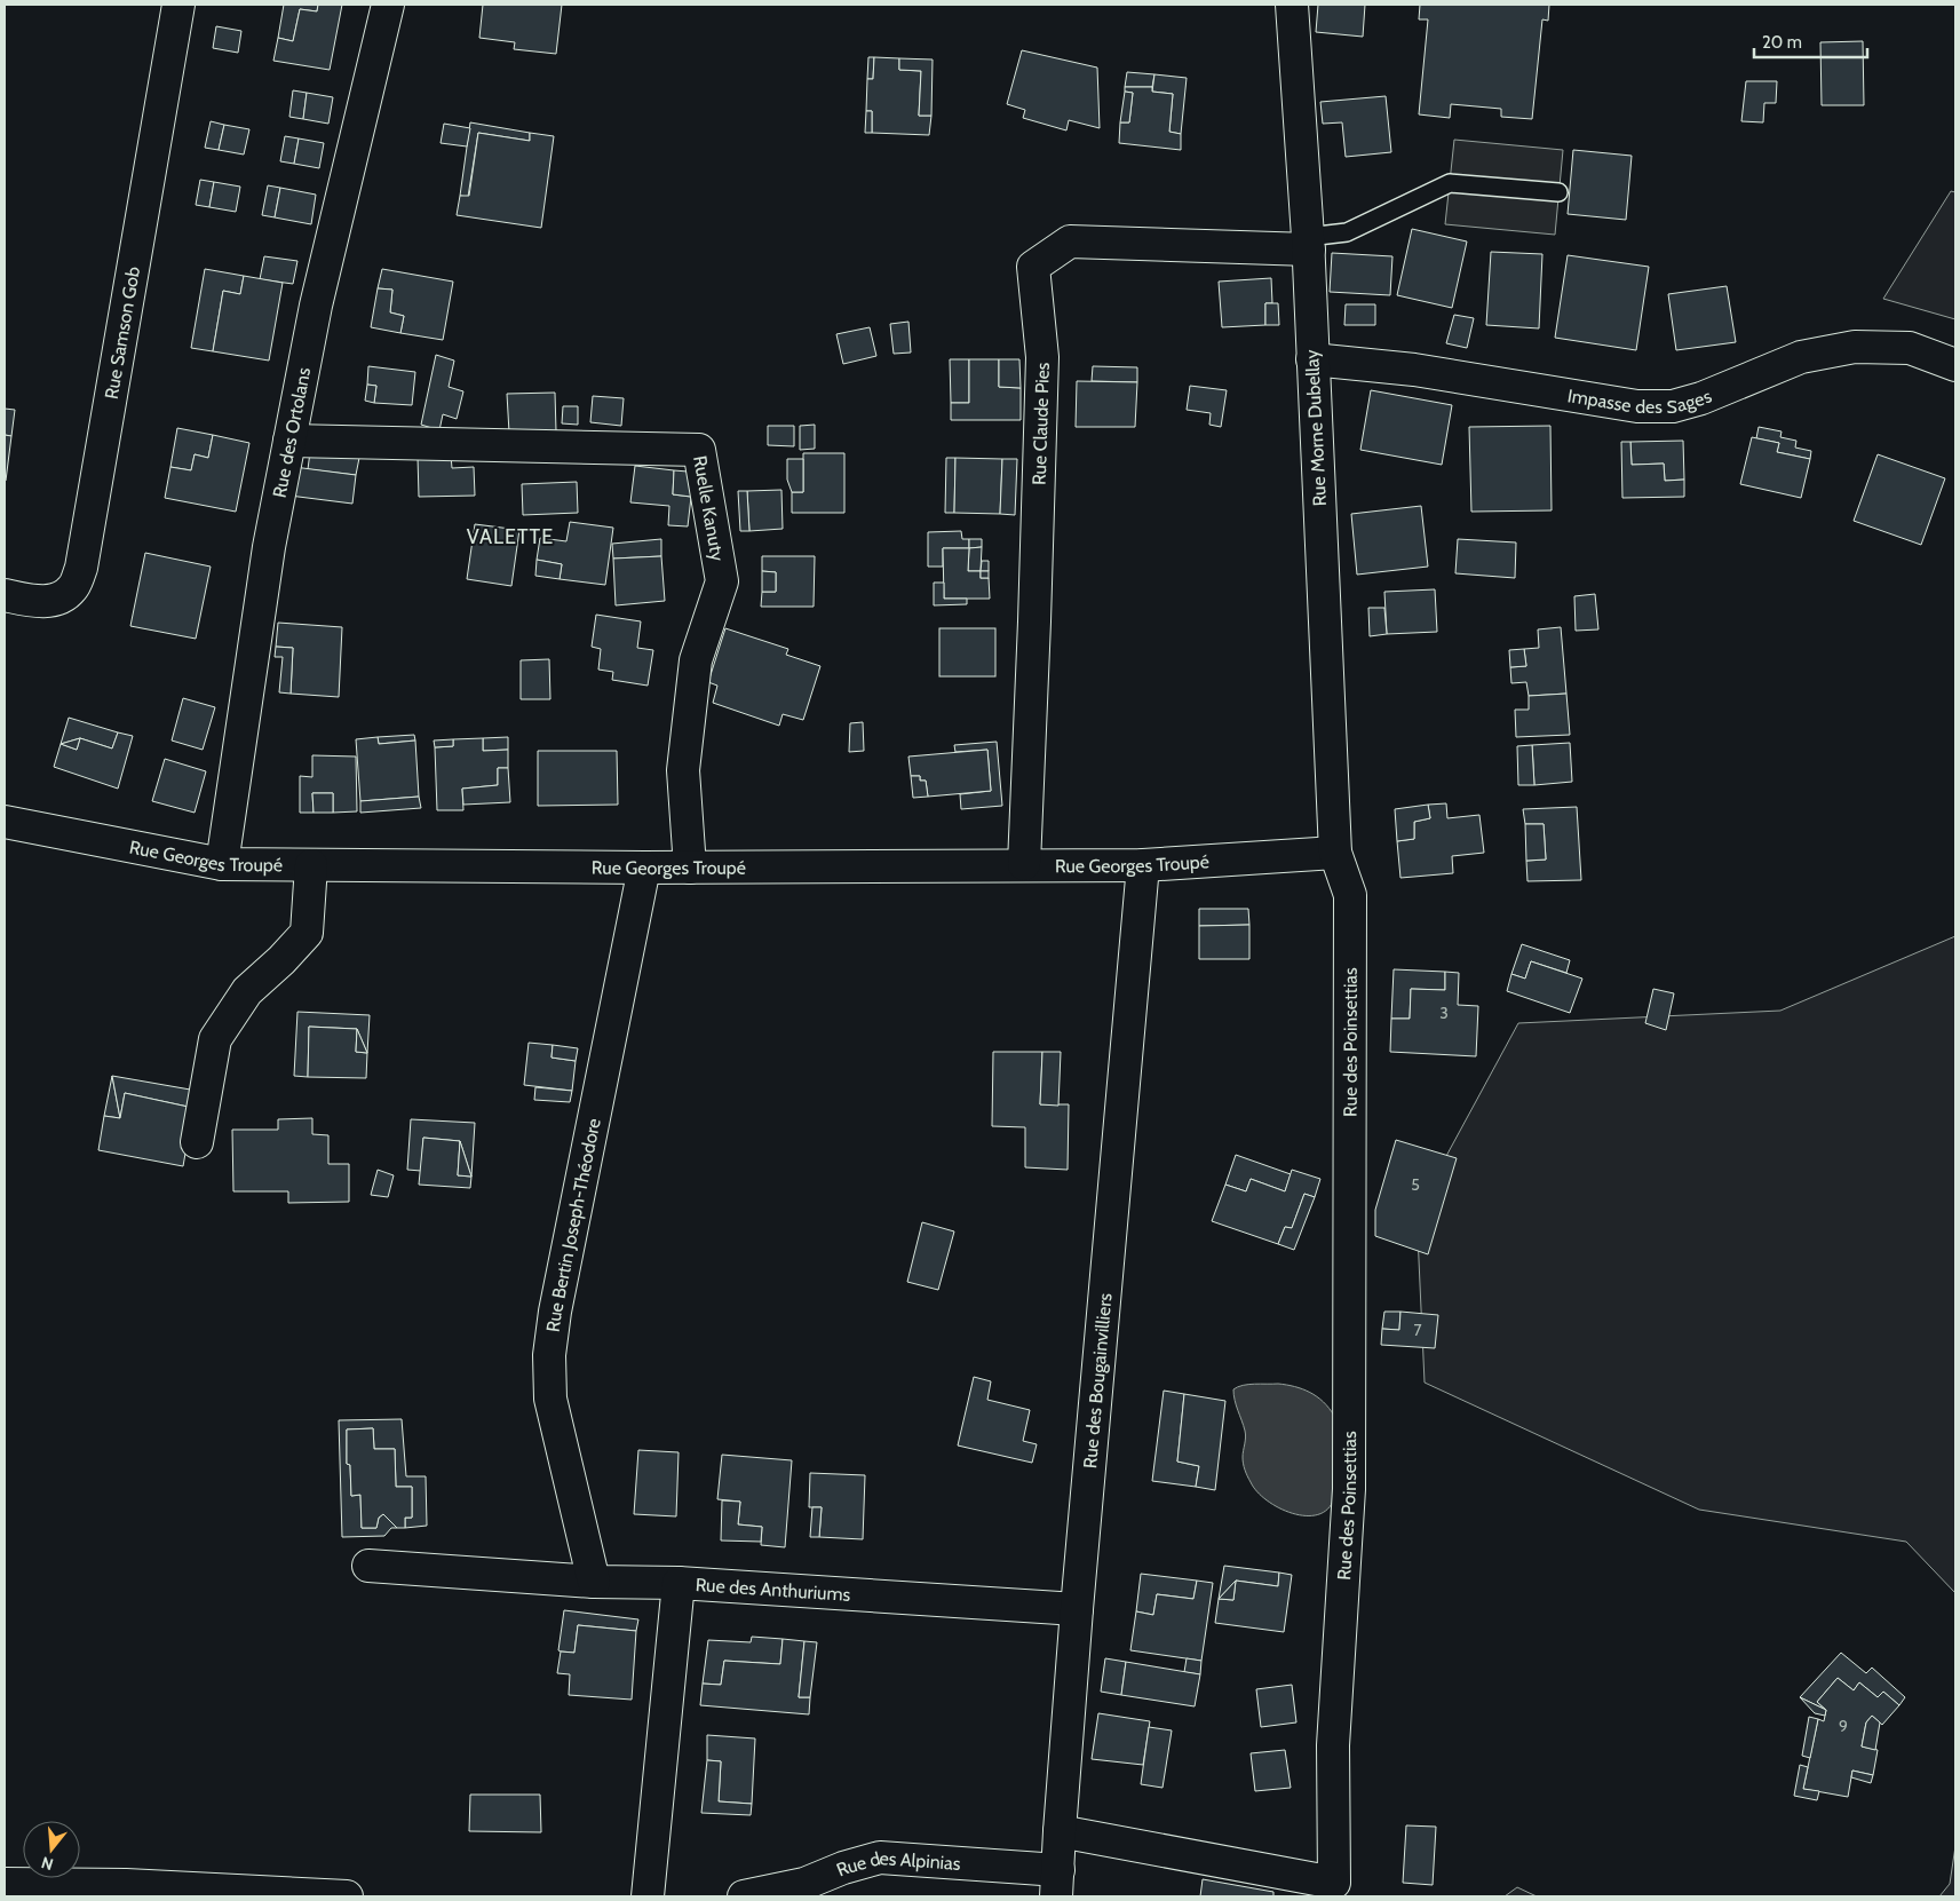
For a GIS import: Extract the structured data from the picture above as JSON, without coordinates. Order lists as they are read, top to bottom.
{
  "streets": {
    "street": [
      "Rue Samson Gob",
      "Impasse des Sages",
      "Rue Claude Pies",
      "Rue Morne Dubellay",
      "Rue des Ortolans",
      "Ruelle Kanuty",
      "Rue Georges Troupé",
      "Rue des Poinsettias",
      "Rue Bertin Joseph-Théodore",
      "Rue des Bougainvilliers",
      "Rue des Anthuriums",
      "Rue des Alpinias"
    ]
  },
  "crossings": [
    ["Impasse des Sages", "Rue Morne Dubellay"],
    ["Rue Claude Pies", "Rue Morne Dubellay"],
    ["Rue Claude Pies", "Rue Georges Troupé"],
    ["Rue Morne Dubellay", "Rue Georges Troupé"],
    ["Rue Morne Dubellay", "Rue des Poinsettias"],
    ["Rue des Ortolans", "Ruelle Kanuty"],
    ["Rue des Ortolans", "Rue Georges Troupé"],
    ["Ruelle Kanuty", "Rue Georges Troupé"],
    ["Rue Georges Troupé", "Rue des Poinsettias"],
    ["Rue Georges Troupé", "Rue Bertin Joseph-Théodore"],
    ["Rue Georges Troupé", "Rue des Bougainvilliers"],
    ["Rue des Poinsettias", "Rue des Bougainvilliers"],
    ["Rue des Bougainvilliers", "Rue des Anthuriums"],
    ["Rue des Bougainvilliers", "Rue des Alpinias"]
  ],
  "districts": ["VALETTE"],
  "house_numbers": [
    "3",
    "5",
    "7",
    "9"
  ],
  "scale_bar": "20 m",
  "north": "bottom"
}
